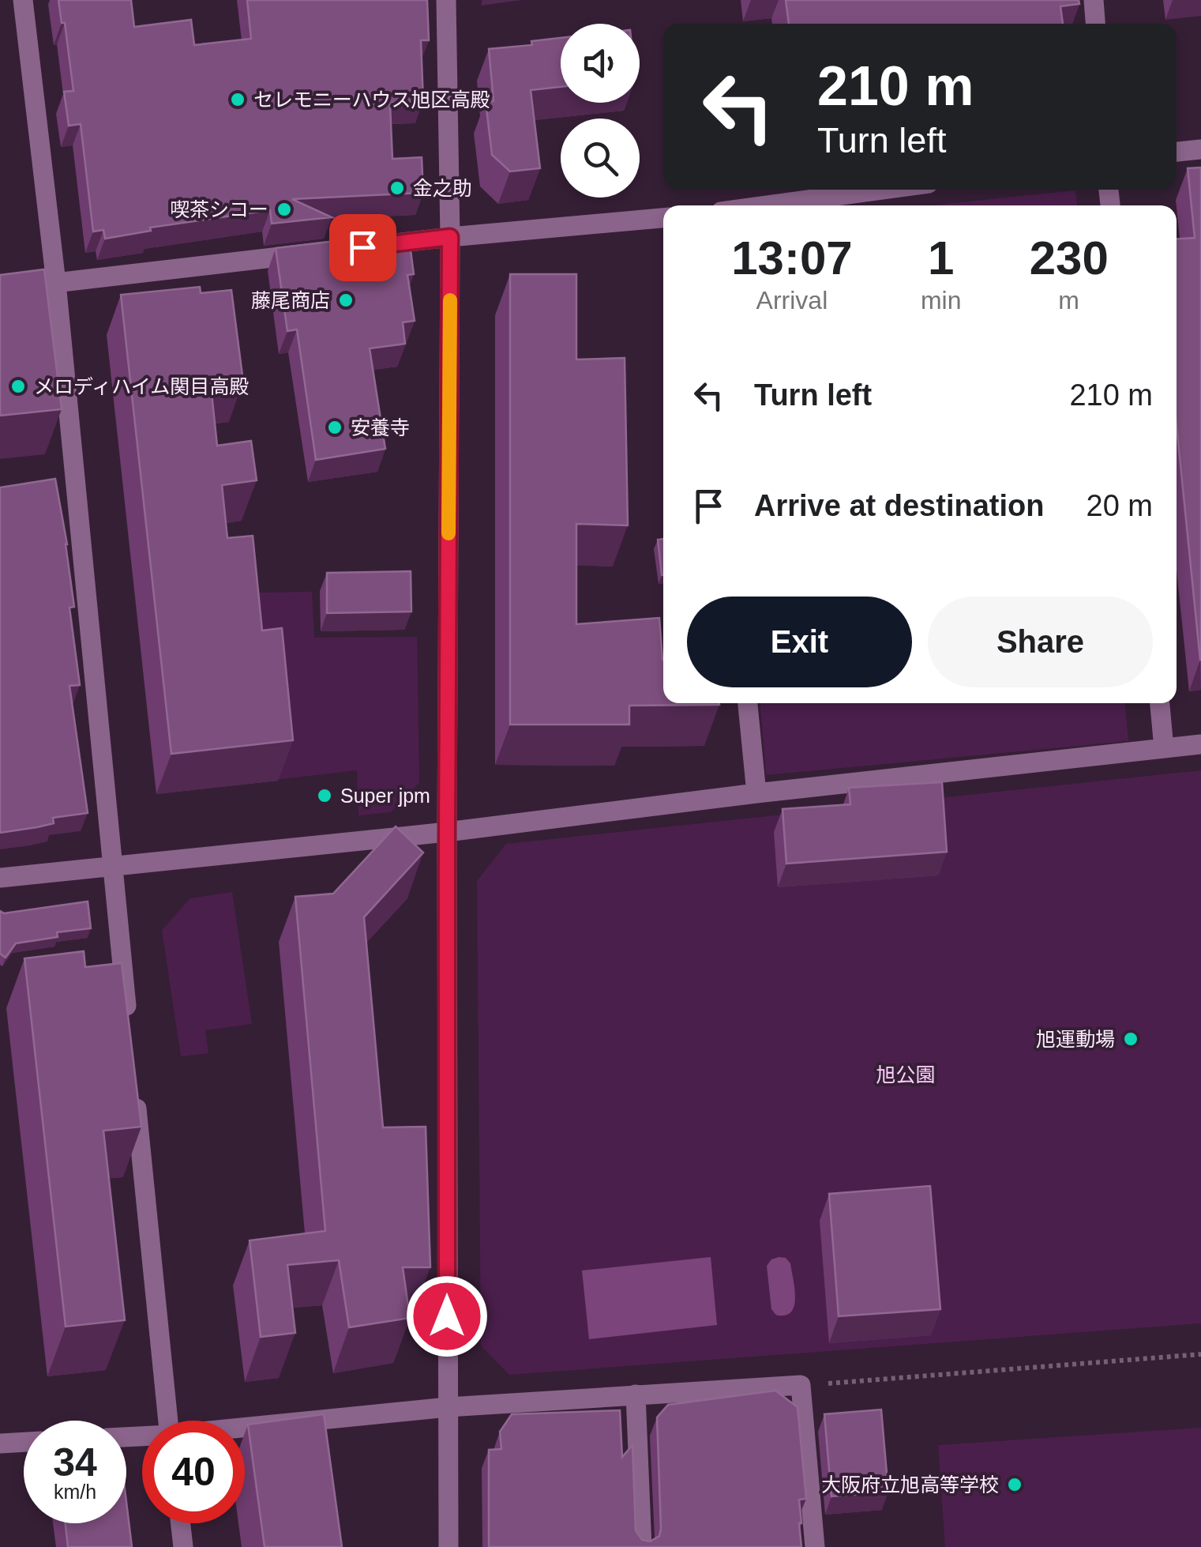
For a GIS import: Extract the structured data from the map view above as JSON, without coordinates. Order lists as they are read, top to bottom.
{
  "parks": ["旭公園"],
  "places": [
    "セレモニーハウス旭区高殿",
    "金之助",
    "喫茶シコー",
    "藤尾商店",
    "メロディハイム関目高殿",
    "安養寺",
    "Super jpm",
    "旭運動場",
    "大阪府立旭高等学校"
  ],
  "page": {
    "turn": ["210 m", "Turn left"],
    "eta": [
      "13:07",
      "Arrival",
      "1",
      "min",
      "230",
      "m"
    ],
    "list": [
      {
        "name": "Turn left",
        "value": "210 m"
      },
      {
        "name": "Arrive at destination",
        "value": "20 m"
      }
    ],
    "buttons": ["Exit", "Share"],
    "speed": "34 km/h",
    "limit": "40"
  }
}
